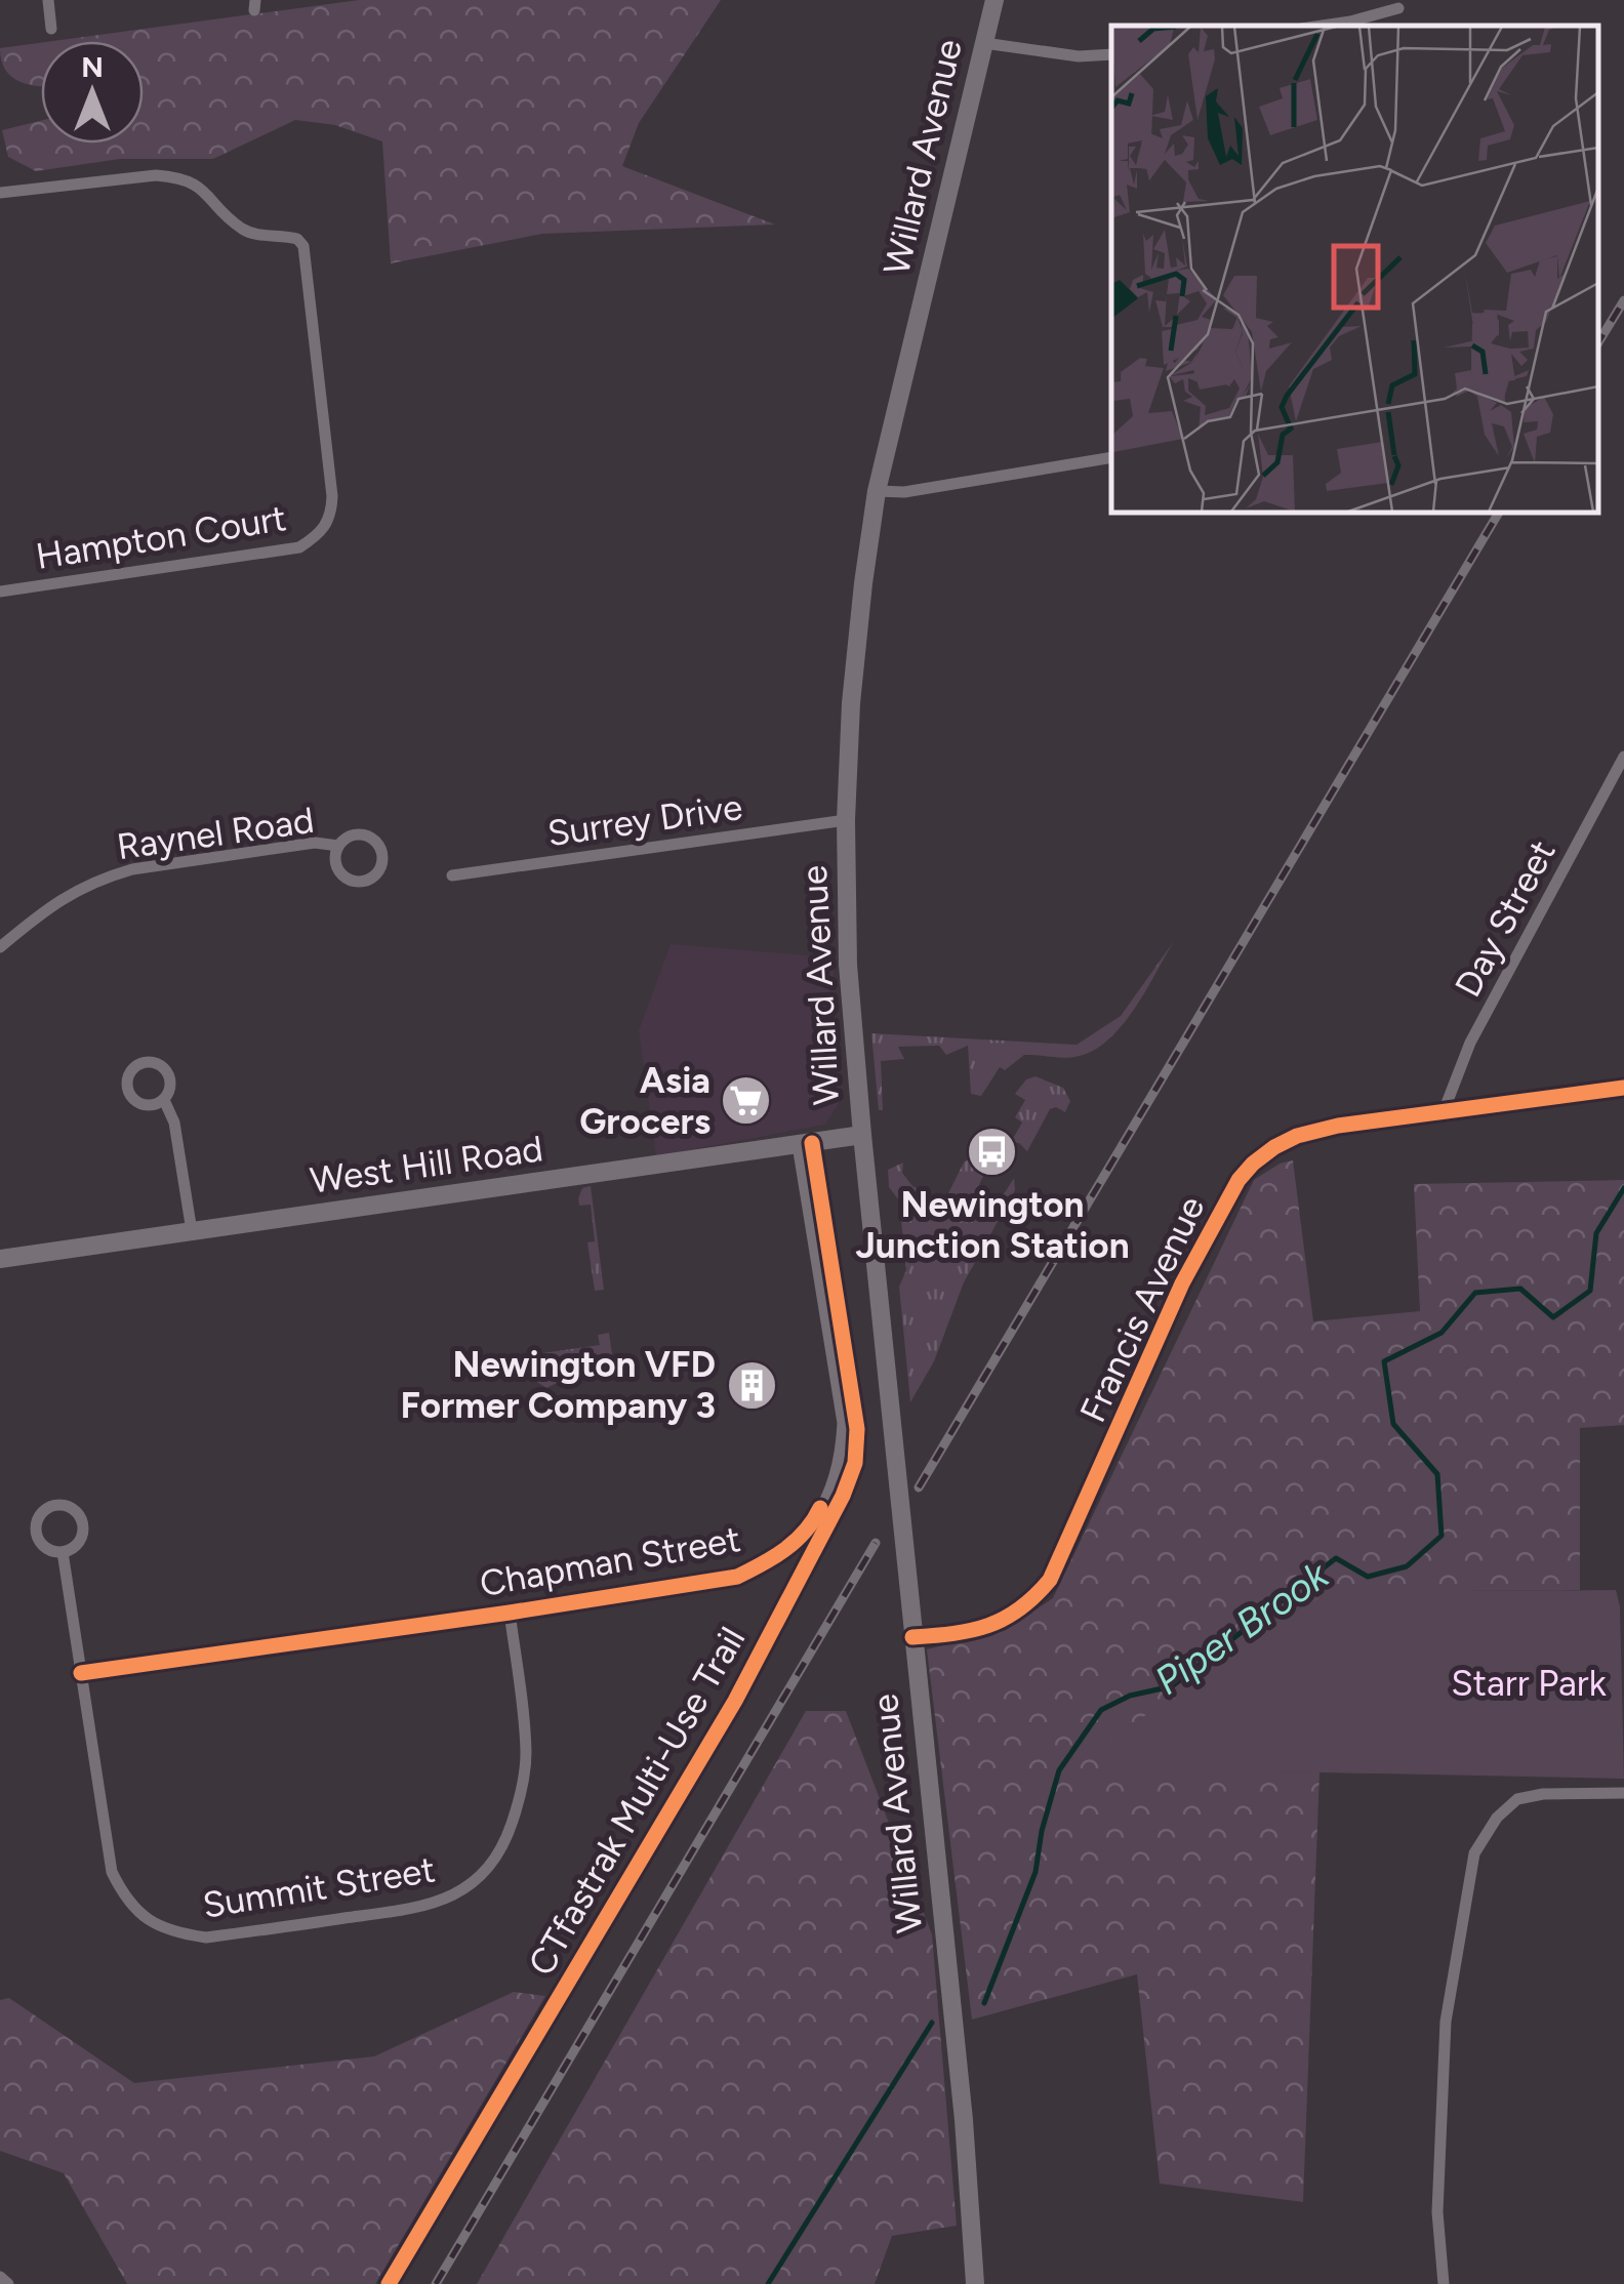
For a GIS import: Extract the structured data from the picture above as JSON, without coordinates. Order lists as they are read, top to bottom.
{
  "streets": {
    "main road": ["Willard Avenue", "West Hill Road"],
    "street": [
      "Hampton Court",
      "Surrey Drive",
      "Raynel Road",
      "Day Street",
      "Francis Avenue",
      "Chapman Street",
      "Summit Street"
    ],
    "cycle path": ["CTfastrak Multi-Use Trail"]
  },
  "crossings": [
    ["Willard Avenue", "Surrey Drive"],
    ["Willard Avenue", "West Hill Road"],
    ["Willard Avenue", "Francis Avenue"],
    ["Day Street", "Francis Avenue"],
    ["West Hill Road", "Chapman Street"],
    ["Chapman Street", "Summit Street"]
  ],
  "water": ["Piper Brook"],
  "parks": ["Starr Park"],
  "places": {
    "supermarket": ["Asia Grocers"],
    "bus stop": ["Newington Junction Station"],
    "building": ["Newington VFD Former Company 3"]
  },
  "north": "top"
}
